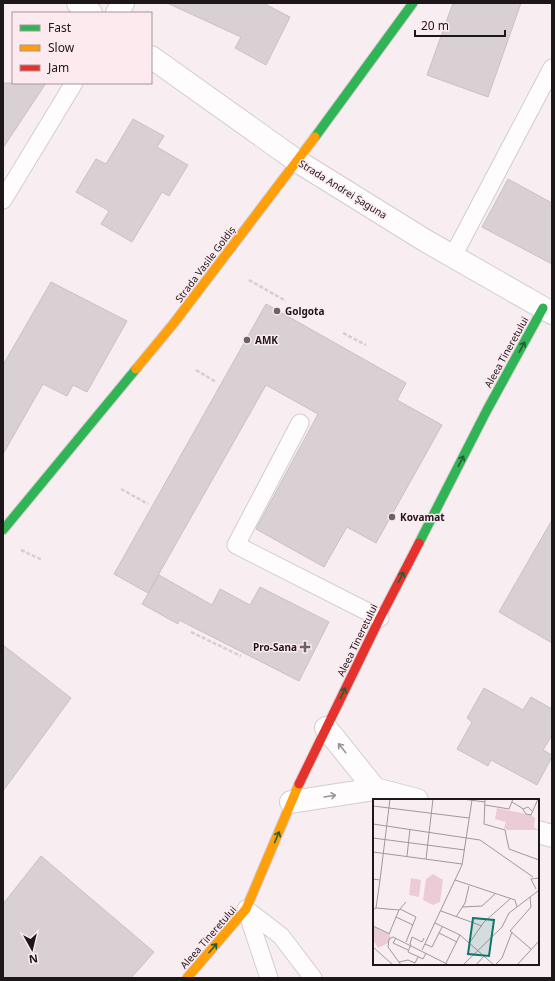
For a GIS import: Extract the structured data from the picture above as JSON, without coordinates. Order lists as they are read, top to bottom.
{
  "streets": {
    "street": ["Strada Andrei Șaguna", "Strada Vasile Goldiș", "Aleea Tineretului"]
  },
  "crossings": [
    ["Strada Andrei Șaguna", "Strada Vasile Goldiș"],
    ["Strada Andrei Șaguna", "Aleea Tineretului"]
  ],
  "one_way": ["Aleea Tineretului"],
  "places": {
    "other": ["Golgota", "AMK", "Kovamat"],
    "health": ["Pro-Sana"]
  },
  "legend": ["Fast", "Slow", "Jam"],
  "scale_bar": "20 m",
  "north": "bottom"
}
